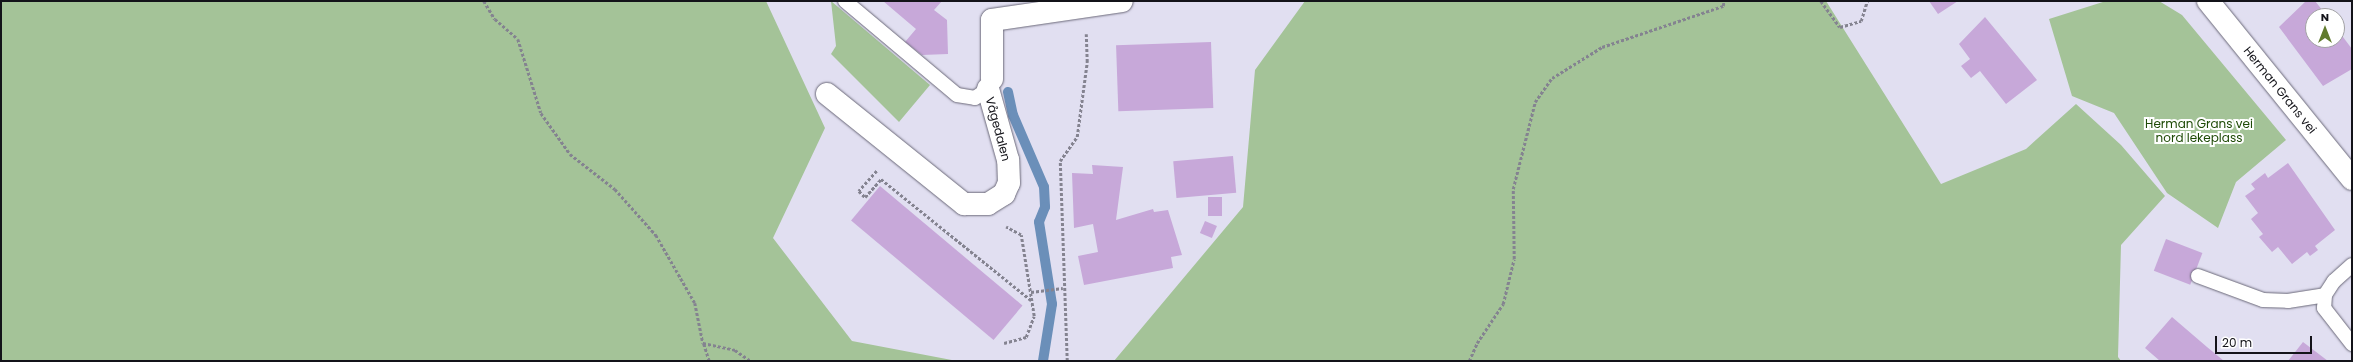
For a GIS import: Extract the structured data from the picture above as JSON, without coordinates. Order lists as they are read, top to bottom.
{
  "streets": {
    "street": ["Herman Grans vei", "Vågedalen"]
  },
  "parks": ["Herman Grans vei nord lekeplass"],
  "scale_bar": "20 m",
  "north": "top"
}
